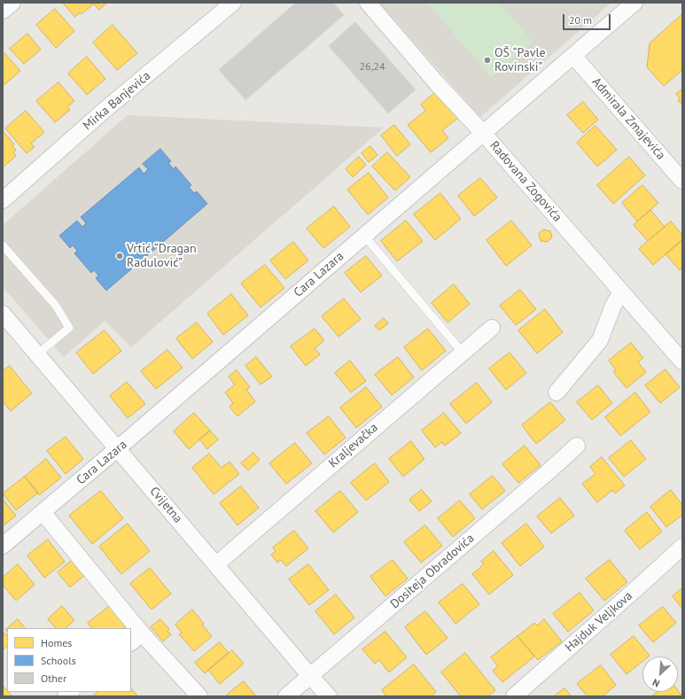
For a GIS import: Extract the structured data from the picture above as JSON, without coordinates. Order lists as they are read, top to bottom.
{
  "streets": {
    "street": [
      "Mirka Banjevića",
      "Admirala Zmajevića",
      "Radovana Zogovića",
      "Cara Lazara",
      "Kraljevačka",
      "Cvijetna",
      "Dositeja Obradovića",
      "Hajduk Veljkova"
    ]
  },
  "crossings": [
    ["Admirala Zmajevića", "Cara Lazara"],
    ["Radovana Zogovića", "Cara Lazara"],
    ["Cara Lazara", "Cvijetna"],
    ["Kraljevačka", "Cvijetna"],
    ["Cvijetna", "Dositeja Obradovića"]
  ],
  "places": ["OŠ “Pavle Rovinski”", "Vrtić “Dragan Radulović”"],
  "house_numbers": ["26,24"],
  "legend": ["Homes", "Schools", "Other"],
  "scale_bar": "20 m",
  "north": "bottom left"
}
